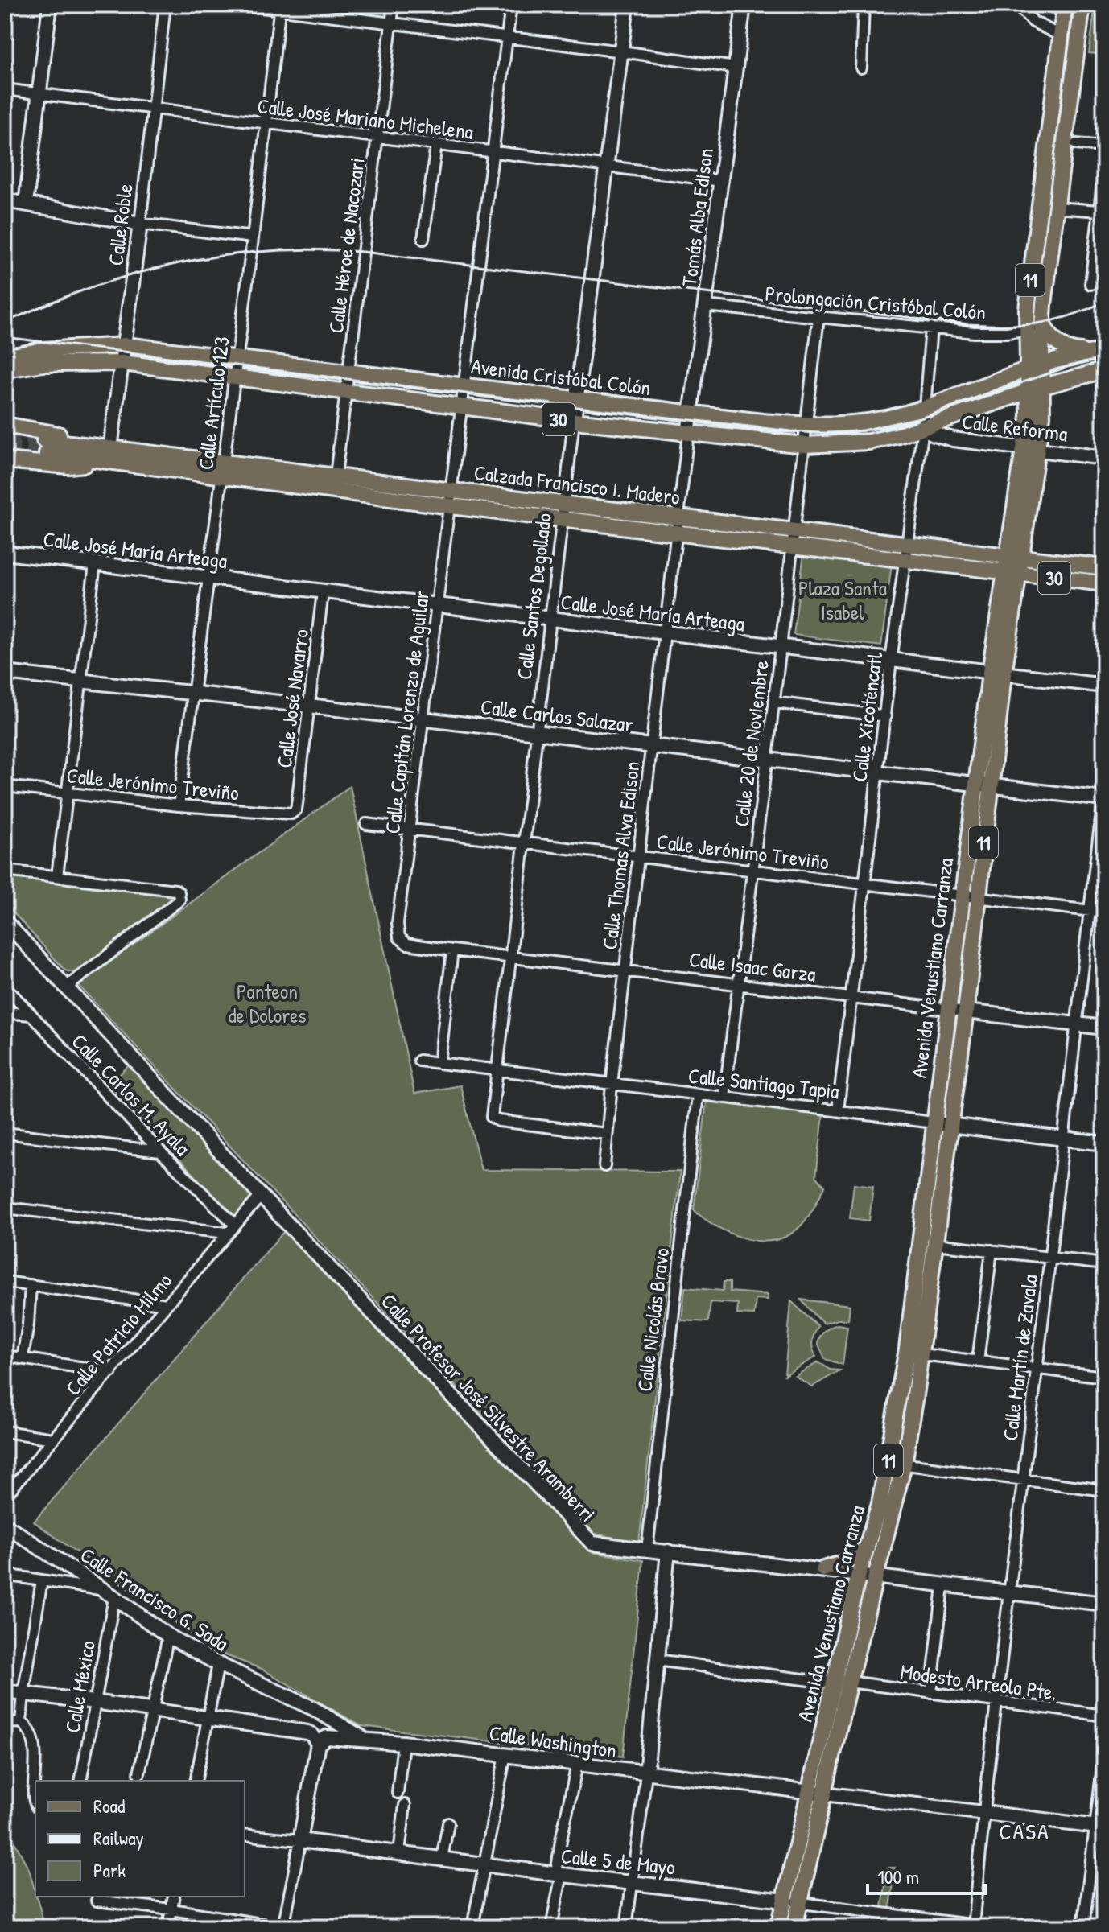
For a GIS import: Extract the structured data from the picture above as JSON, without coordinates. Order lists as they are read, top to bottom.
{
  "streets": {
    "main road": [
      "11",
      "Avenida Cristóbal Colón",
      "30",
      "Calzada Francisco I. Madero",
      "Avenida Venustiano Carranza"
    ],
    "street": [
      "Calle José Mariano Michelena",
      "Tomás Alba Edison",
      "Calle Roble",
      "Calle Héroe de Nacozari",
      "Prolongación Cristóbal Colón",
      "Calle Artículo 123",
      "Calle Reforma",
      "Calle José María Arteaga",
      "Calle Santos Degollado",
      "Calle José Navarro",
      "Calle Capitán Lorenzo de Aguilar",
      "Calle Carlos Salazar",
      "Calle Xicoténcatl",
      "Calle 20 de Noviembre",
      "Calle Jerónimo Treviño",
      "Calle Thomas Alva Edison",
      "Calle Isaac Garza",
      "Calle Santiago Tapia",
      "Calle Carlos M. Ayala",
      "Calle Nicolás Bravo",
      "Calle Patricio Milmo",
      "Calle Martín de Zavala",
      "Calle Profesor José Silvestre Aramberri",
      "Calle Francisco G. Sada",
      "Modesto Arreola Pte.",
      "Calle México",
      "Calle Washington",
      "Calle 5 de Mayo"
    ]
  },
  "crossings": [
    ["Calle José Mariano Michelena", "Tomás Alba Edison"],
    ["Calle José Mariano Michelena", "Calle Roble"],
    ["Calle José Mariano Michelena", "Calle Héroe de Nacozari"],
    ["Calle José Mariano Michelena", "Calle Artículo 123"],
    ["Calle José Mariano Michelena", "Calle Santos Degollado"],
    ["Tomás Alba Edison", "Prolongación Cristóbal Colón"],
    ["Tomás Alba Edison", "Avenida Cristóbal Colón"],
    ["Tomás Alba Edison", "Calle Thomas Alva Edison"],
    ["Calle Roble", "Avenida Cristóbal Colón"],
    ["Calle Roble", "Calzada Francisco I. Madero"],
    ["Calle Héroe de Nacozari", "Avenida Cristóbal Colón"],
    ["Calle Héroe de Nacozari", "Calzada Francisco I. Madero"],
    ["Prolongación Cristóbal Colón", "Calle Xicoténcatl"],
    ["Prolongación Cristóbal Colón", "Calle 20 de Noviembre"],
    ["Prolongación Cristóbal Colón", "Avenida Venustiano Carranza"],
    ["Avenida Cristóbal Colón", "Calle Artículo 123"],
    ["Avenida Cristóbal Colón", "Calle Reforma"],
    ["Avenida Cristóbal Colón", "Calle Santos Degollado"],
    ["Avenida Cristóbal Colón", "Calle Xicoténcatl"],
    ["Avenida Cristóbal Colón", "Calle 20 de Noviembre"],
    ["Avenida Cristóbal Colón", "Calle Thomas Alva Edison"],
    ["Avenida Cristóbal Colón", "Avenida Venustiano Carranza"],
    ["Calle Artículo 123", "Calzada Francisco I. Madero"],
    ["Calle Artículo 123", "Calle José María Arteaga"],
    ["Calle Artículo 123", "Calle Carlos Salazar"],
    ["Calle Artículo 123", "Calle Jerónimo Treviño"],
    ["Calle Reforma", "Calle Xicoténcatl"],
    ["Calle Reforma", "Avenida Venustiano Carranza"],
    ["Calzada Francisco I. Madero", "Calle Santos Degollado"],
    ["Calzada Francisco I. Madero", "Calle Capitán Lorenzo de Aguilar"],
    ["Calzada Francisco I. Madero", "Calle Xicoténcatl"],
    ["Calzada Francisco I. Madero", "Calle 20 de Noviembre"],
    ["Calzada Francisco I. Madero", "Calle Thomas Alva Edison"],
    ["Calzada Francisco I. Madero", "Avenida Venustiano Carranza"],
    ["Calle José María Arteaga", "Calle Santos Degollado"],
    ["Calle José María Arteaga", "Calle José Navarro"],
    ["Calle José María Arteaga", "Calle Capitán Lorenzo de Aguilar"],
    ["Calle José María Arteaga", "Calle Xicoténcatl"],
    ["Calle José María Arteaga", "Calle 20 de Noviembre"],
    ["Calle José María Arteaga", "Calle Thomas Alva Edison"],
    ["Calle José María Arteaga", "Avenida Venustiano Carranza"],
    ["Calle Santos Degollado", "Calle Carlos Salazar"],
    ["Calle Santos Degollado", "Calle Jerónimo Treviño"],
    ["Calle Santos Degollado", "Calle Thomas Alva Edison"],
    ["Calle Santos Degollado", "Calle Isaac Garza"],
    ["Calle Santos Degollado", "Calle Santiago Tapia"],
    ["Calle José Navarro", "Calle Carlos Salazar"],
    ["Calle José Navarro", "Calle Jerónimo Treviño"],
    ["Calle Capitán Lorenzo de Aguilar", "Calle Carlos Salazar"],
    ["Calle Capitán Lorenzo de Aguilar", "Calle Jerónimo Treviño"],
    ["Calle Capitán Lorenzo de Aguilar", "Calle Isaac Garza"],
    ["Calle Carlos Salazar", "Calle Xicoténcatl"],
    ["Calle Carlos Salazar", "Calle 20 de Noviembre"],
    ["Calle Carlos Salazar", "Calle Thomas Alva Edison"],
    ["Calle Carlos Salazar", "Avenida Venustiano Carranza"],
    ["Calle Carlos Salazar", "Calle Martín de Zavala"],
    ["Calle Xicoténcatl", "Calle Jerónimo Treviño"],
    ["Calle Xicoténcatl", "Calle Isaac Garza"],
    ["Calle Xicoténcatl", "Calle Santiago Tapia"],
    ["Calle 20 de Noviembre", "Calle Jerónimo Treviño"],
    ["Calle 20 de Noviembre", "Calle Isaac Garza"],
    ["Calle 20 de Noviembre", "Calle Santiago Tapia"],
    ["Calle Jerónimo Treviño", "Calle Thomas Alva Edison"],
    ["Calle Jerónimo Treviño", "Avenida Venustiano Carranza"],
    ["Calle Jerónimo Treviño", "Calle Martín de Zavala"],
    ["Calle Thomas Alva Edison", "Calle Isaac Garza"],
    ["Calle Thomas Alva Edison", "Calle Santiago Tapia"],
    ["Calle Isaac Garza", "Avenida Venustiano Carranza"],
    ["Calle Isaac Garza", "Calle Martín de Zavala"],
    ["Avenida Venustiano Carranza", "Calle Santiago Tapia"],
    ["Avenida Venustiano Carranza", "Calle Profesor José Silvestre Aramberri"],
    ["Avenida Venustiano Carranza", "Modesto Arreola Pte."],
    ["Avenida Venustiano Carranza", "Calle Washington"],
    ["Avenida Venustiano Carranza", "Calle 5 de Mayo"],
    ["Calle Santiago Tapia", "Calle Nicolás Bravo"],
    ["Calle Santiago Tapia", "Calle Martín de Zavala"],
    ["Calle Carlos M. Ayala", "Calle Patricio Milmo"],
    ["Calle Nicolás Bravo", "Calle Profesor José Silvestre Aramberri"],
    ["Calle Patricio Milmo", "Calle Profesor José Silvestre Aramberri"],
    ["Calle Martín de Zavala", "Calle Profesor José Silvestre Aramberri"],
    ["Calle Martín de Zavala", "Modesto Arreola Pte."],
    ["Calle Martín de Zavala", "Calle Washington"],
    ["Calle Martín de Zavala", "Calle 5 de Mayo"],
    ["Calle Francisco G. Sada", "Calle México"],
    ["Calle Francisco G. Sada", "Calle Washington"]
  ],
  "districts": ["CASA"],
  "parks": ["Plaza Santa Isabel", "Panteon de Dolores"],
  "legend": ["Road", "Railway", "Park"],
  "scale_bar": "100 m"
}
